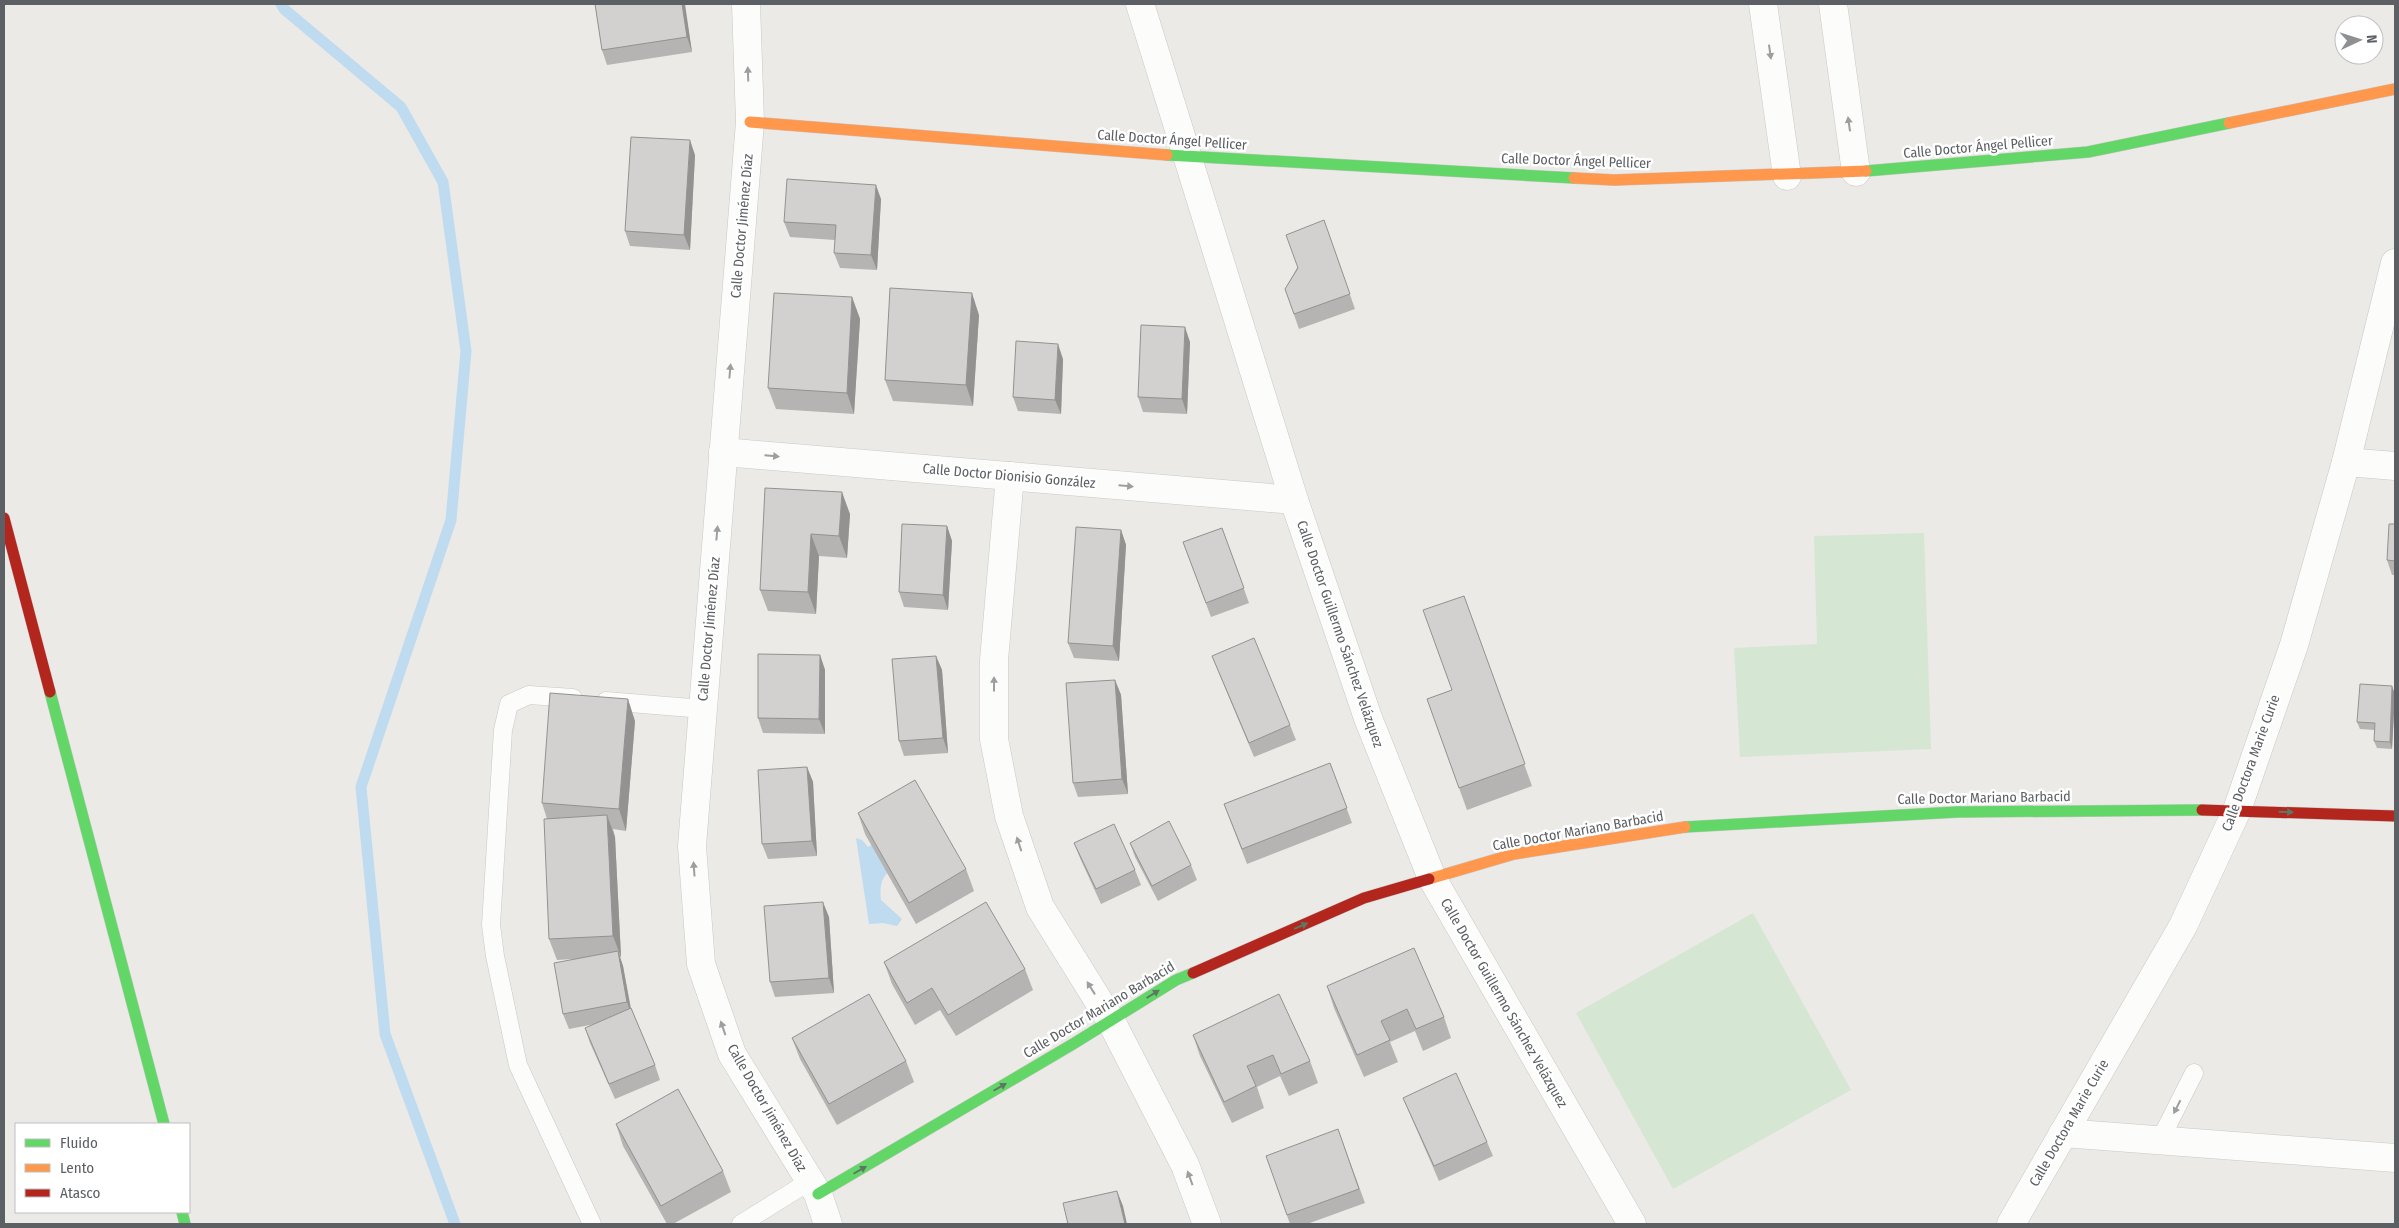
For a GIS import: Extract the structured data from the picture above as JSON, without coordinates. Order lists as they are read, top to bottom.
{
  "streets": {
    "main road": ["Calle Doctor Ángel Pellicer", "Calle Doctor Mariano Barbacid"],
    "street": [
      "Calle Doctor Jiménez Díaz",
      "Calle Doctor Dionisio González",
      "Calle Doctor Guillermo Sánchez Velázquez",
      "Calle Doctora Marie Curie"
    ]
  },
  "crossings": [
    ["Calle Doctor Ángel Pellicer", "Calle Doctor Jiménez Díaz"],
    ["Calle Doctor Ángel Pellicer", "Calle Doctor Guillermo Sánchez Velázquez"],
    ["Calle Doctor Jiménez Díaz", "Calle Doctor Dionisio González"],
    ["Calle Doctor Jiménez Díaz", "Calle Doctor Mariano Barbacid"],
    ["Calle Doctor Dionisio González", "Calle Doctor Guillermo Sánchez Velázquez"],
    ["Calle Doctor Guillermo Sánchez Velázquez", "Calle Doctor Mariano Barbacid"],
    ["Calle Doctora Marie Curie", "Calle Doctor Mariano Barbacid"]
  ],
  "one_way": ["Calle Doctor Jiménez Díaz", "Calle Doctor Dionisio González", "Calle Doctor Mariano Barbacid"],
  "legend": ["Fluido", "Lento", "Atasco"],
  "north": "right"
}
